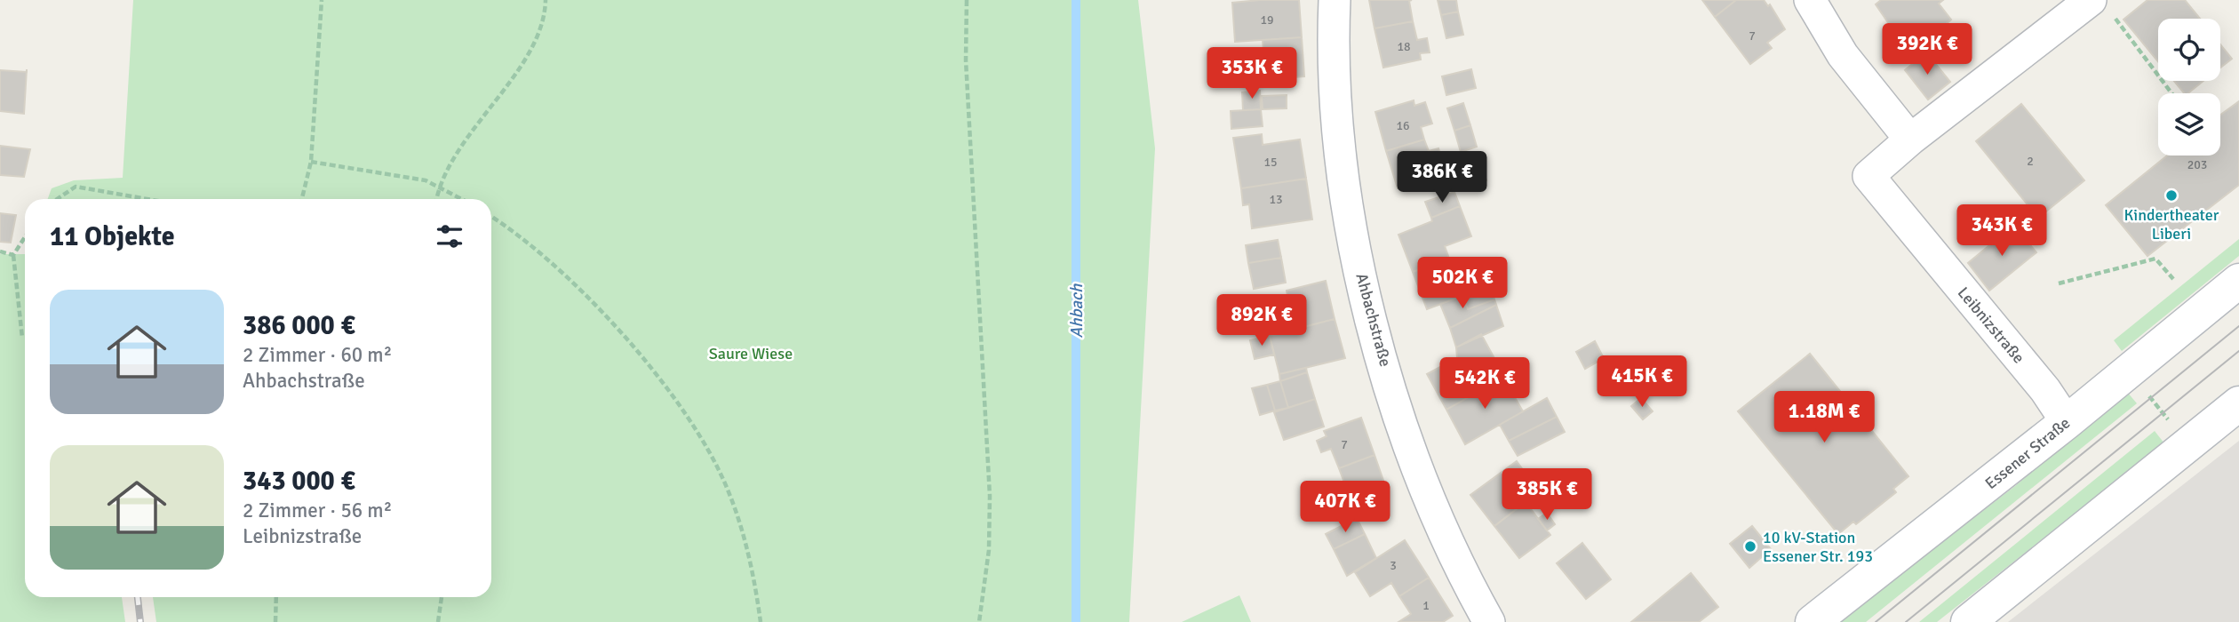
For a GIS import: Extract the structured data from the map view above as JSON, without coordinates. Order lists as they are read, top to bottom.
{
  "streets": {
    "main road": ["Essener Straße"],
    "street": ["Ahbachstraße", "Leibnizstraße"]
  },
  "crossings": [
    ["Leibnizstraße", "Essener Straße"]
  ],
  "water": ["Ahbach"],
  "parks": ["Saure Wiese"],
  "places": ["Kindertheater Liberi", "10 kV-Station Essener Str. 193"],
  "house_numbers": [
    "19",
    "7",
    "18",
    "16",
    "2",
    "15",
    "203",
    "13",
    "7",
    "3",
    "1"
  ],
  "page": {
    "price": [
      "392K €",
      "353K €",
      "386K €",
      "343K €",
      "502K €",
      "892K €",
      "415K €",
      "542K €",
      "1.18M €",
      "385K €",
      "407K €"
    ],
    "heading": "11 Objekte",
    "list": [
      {
        "name": "386 000 €",
        "note": "2 Zimmer · 60 m² · Ahbachstraße"
      },
      {
        "name": "343 000 €",
        "note": "2 Zimmer · 56 m² · Leibnizstraße"
      }
    ]
  }
}
